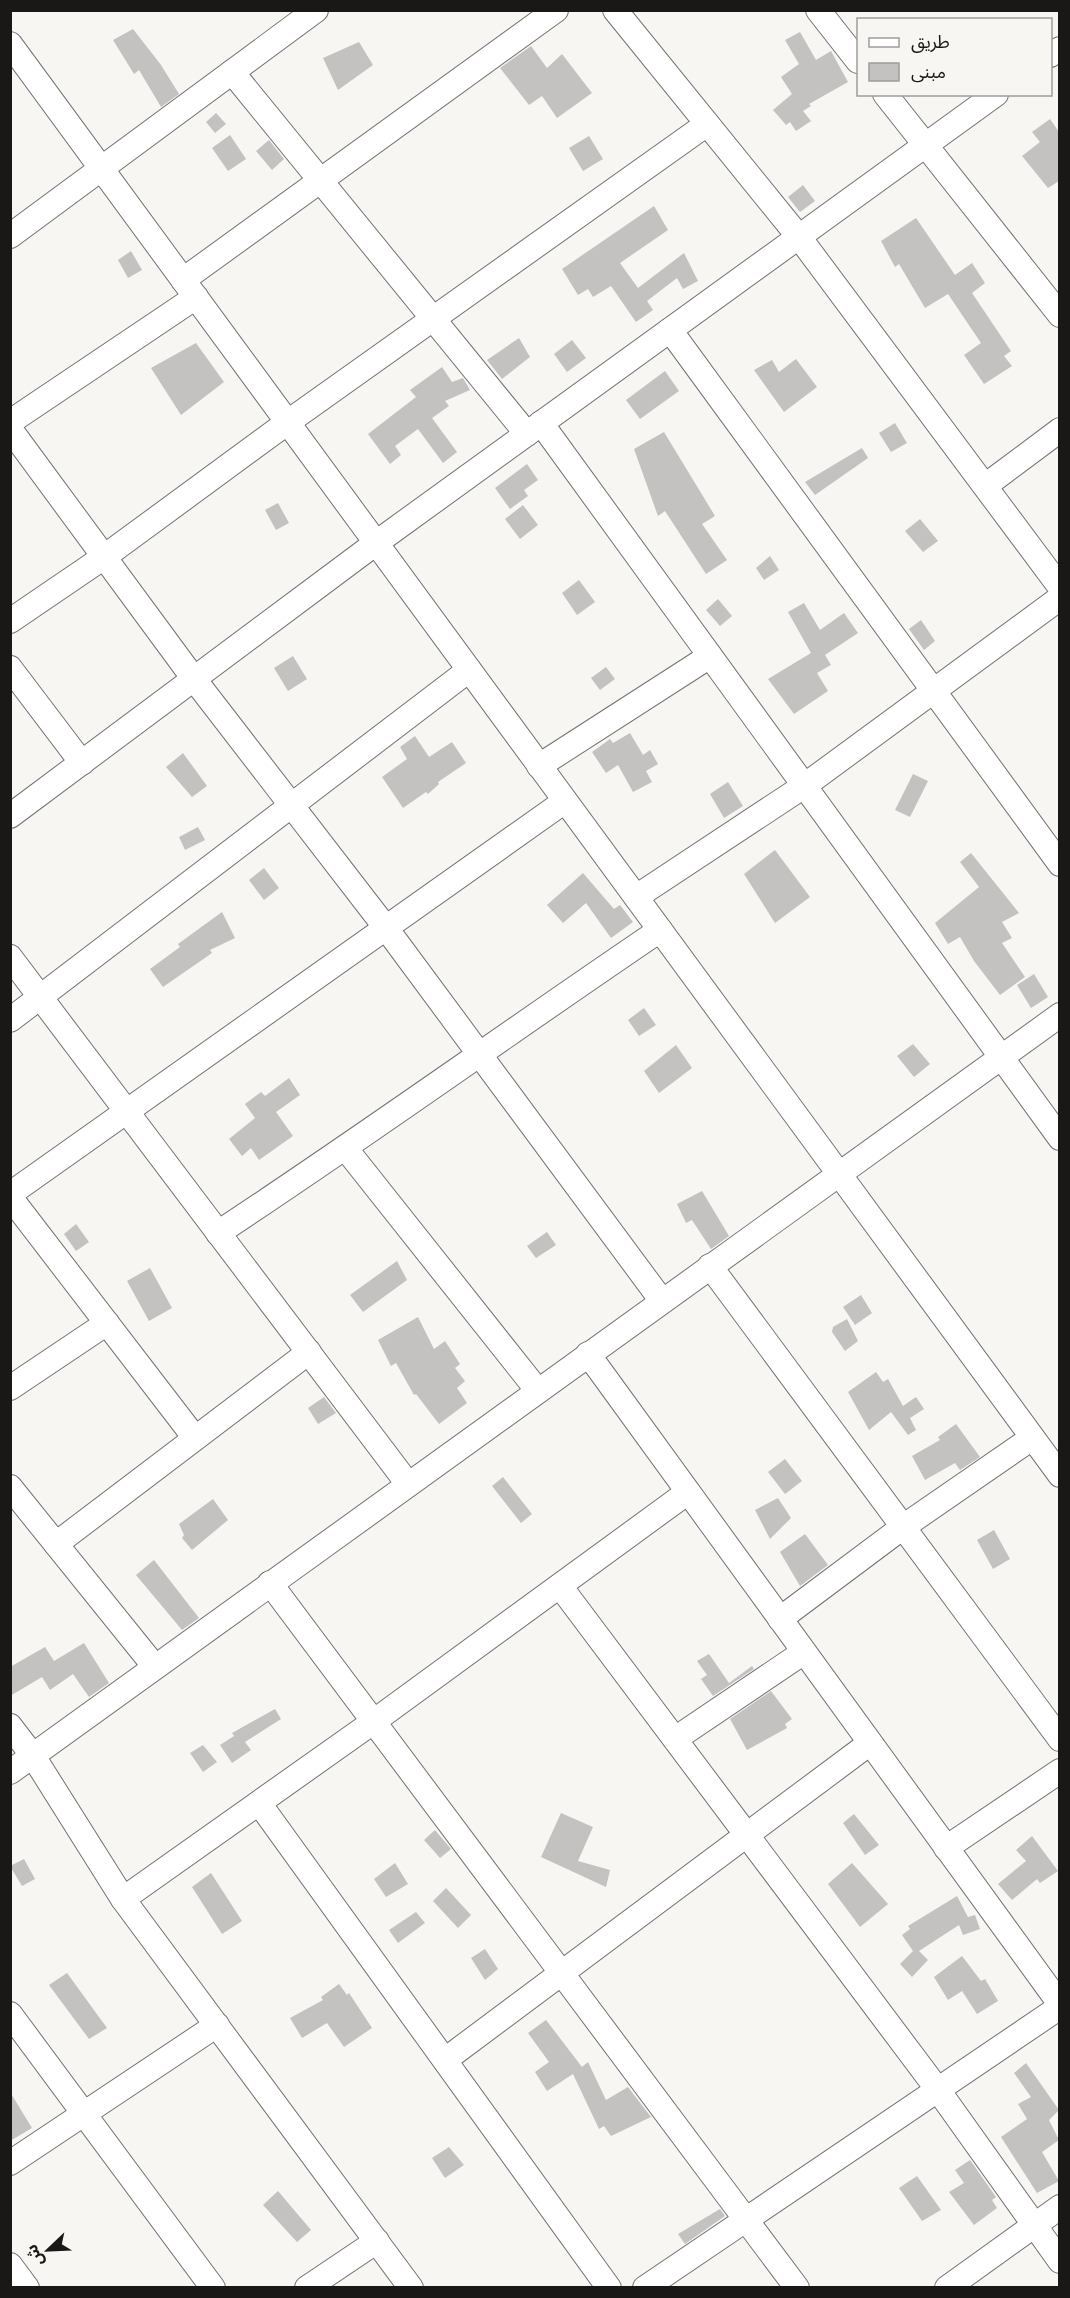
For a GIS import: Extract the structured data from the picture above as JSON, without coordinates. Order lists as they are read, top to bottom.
{
  "legend": ["طريق", "مبنى"],
  "north": "bottom left"
}
